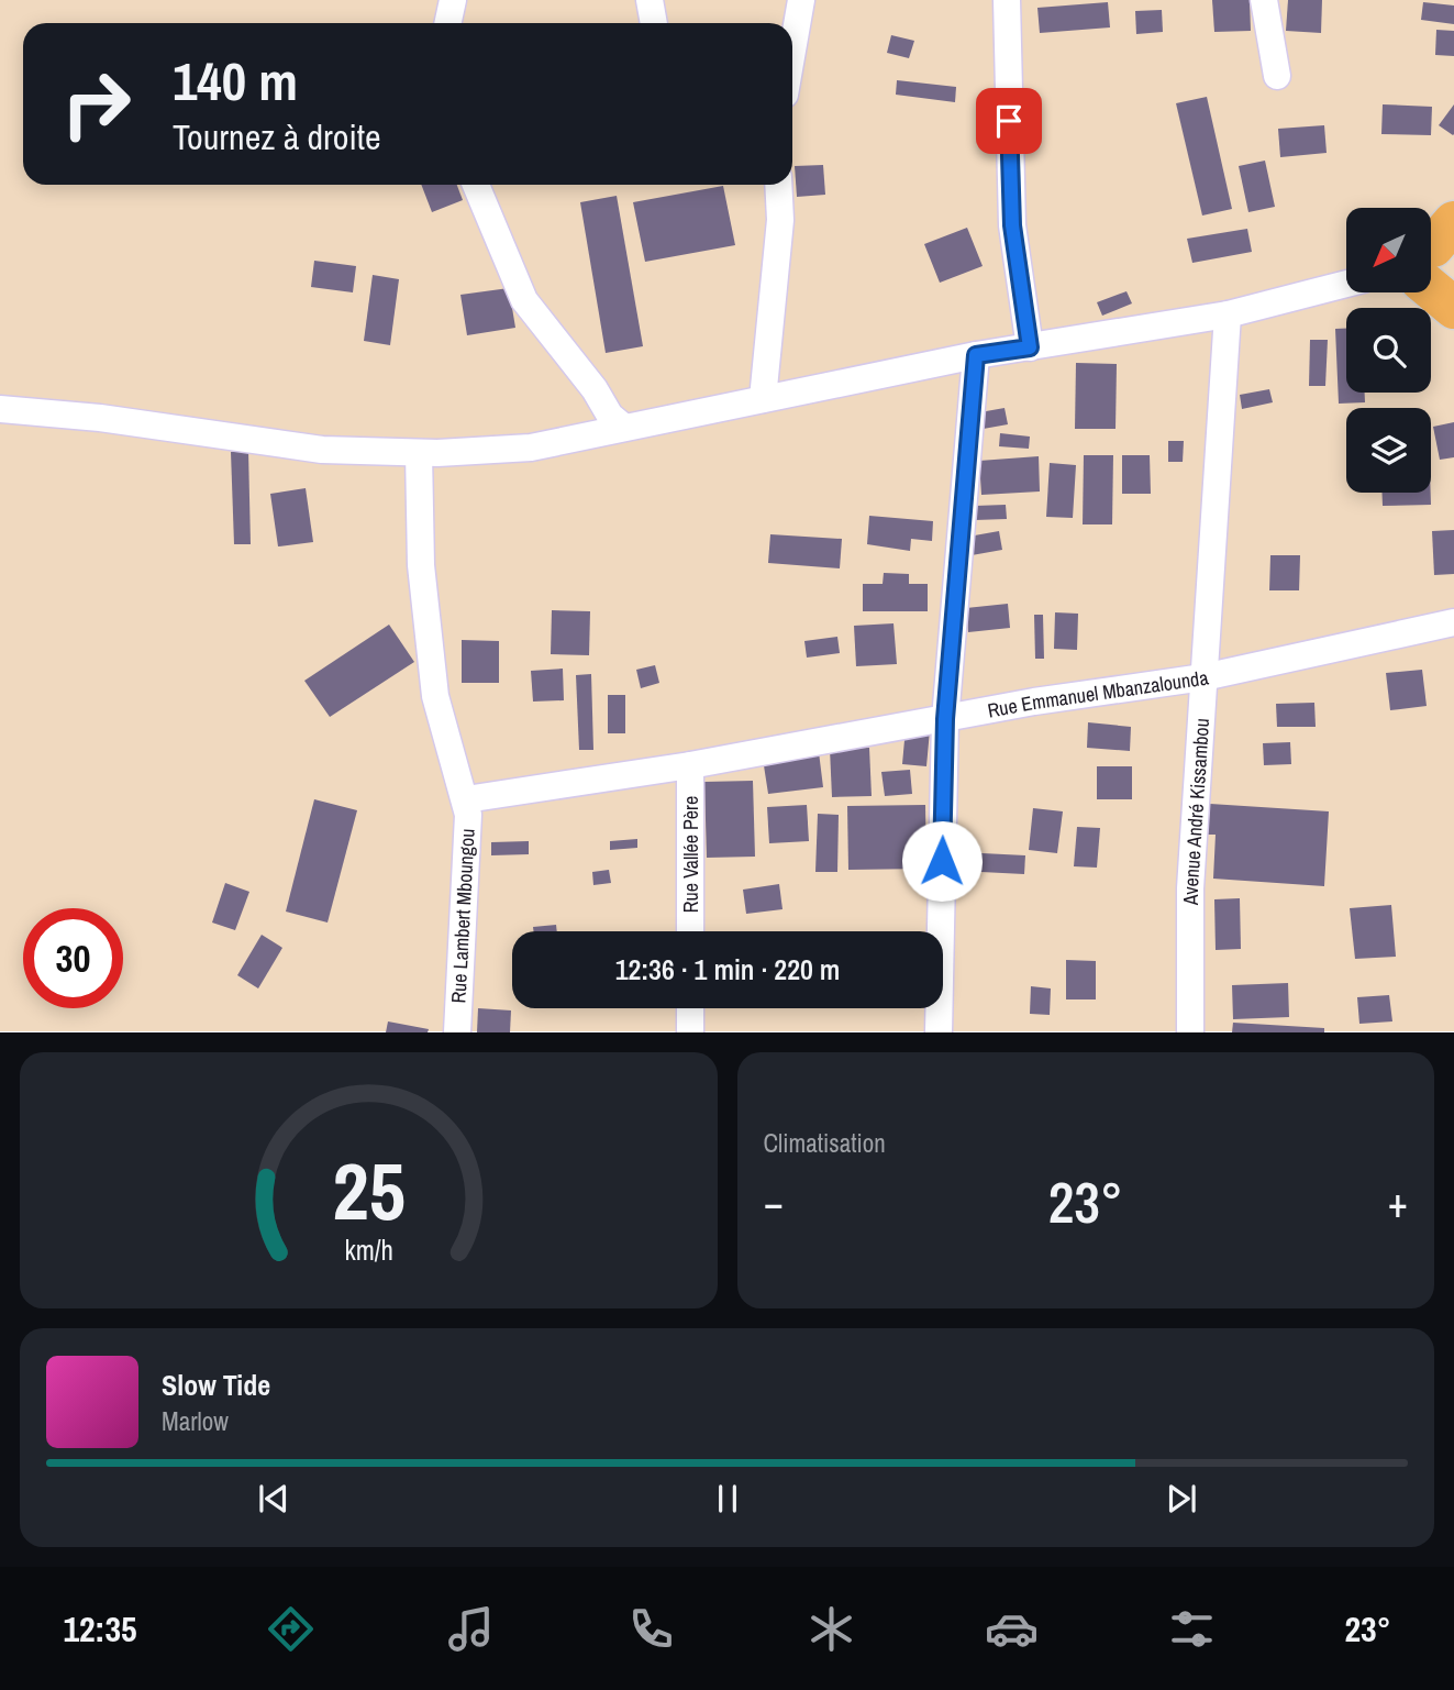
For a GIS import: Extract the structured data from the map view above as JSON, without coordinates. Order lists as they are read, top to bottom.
{
  "streets": {
    "street": [
      "Rue Emmanuel Mbanzalounda",
      "Avenue André Kissambou",
      "Rue Vallée Père",
      "Rue Lambert Mboungou"
    ]
  },
  "crossings": [
    ["Rue Emmanuel Mbanzalounda", "Avenue André Kissambou"],
    ["Rue Emmanuel Mbanzalounda", "Rue Vallée Père"],
    ["Rue Emmanuel Mbanzalounda", "Rue Lambert Mboungou"]
  ],
  "north": "bottom left",
  "page": {
    "turn": ["140 m", "Tournez à droite"],
    "limit": "30",
    "trip": "12:36 · 1 min · 220 m",
    "tile": "Climatisation",
    "heat": ["−", "23°", "+"],
    "song": ["Slow Tide", "Marlow"],
    "tabs": ["12:35", "23°"],
    "gauge": ["25", "km/h"]
  }
}
